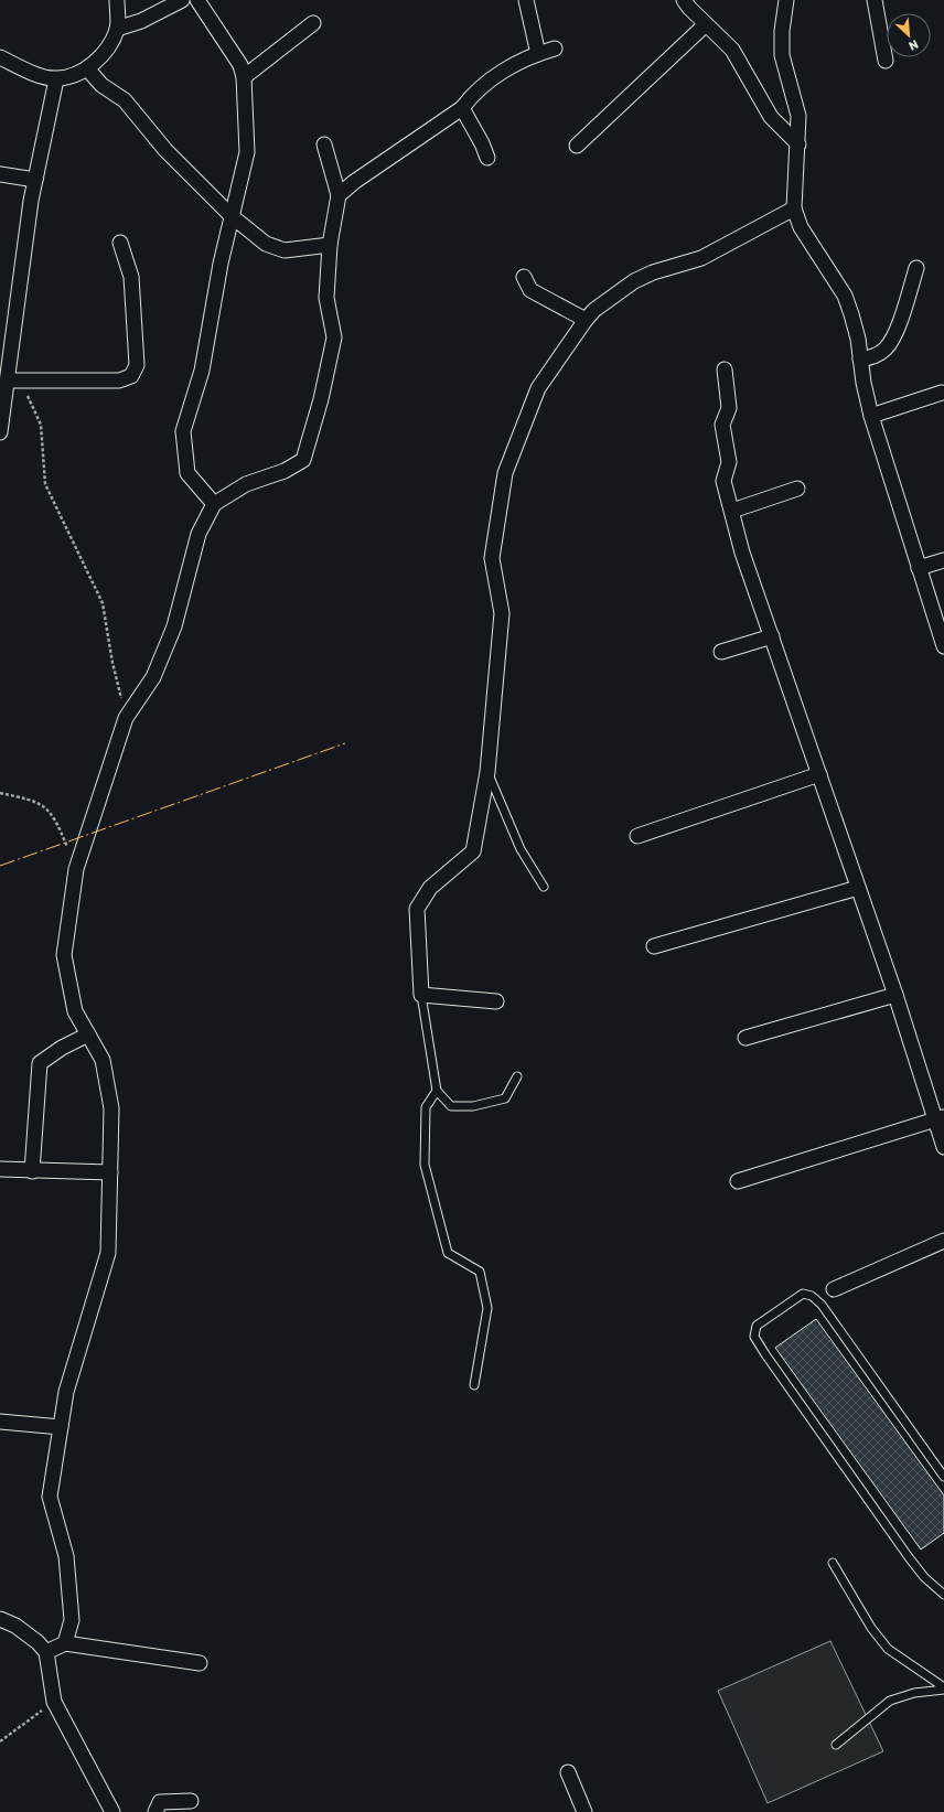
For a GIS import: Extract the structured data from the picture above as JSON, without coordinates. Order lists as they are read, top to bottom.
{
  "north": "bottom right"
}
